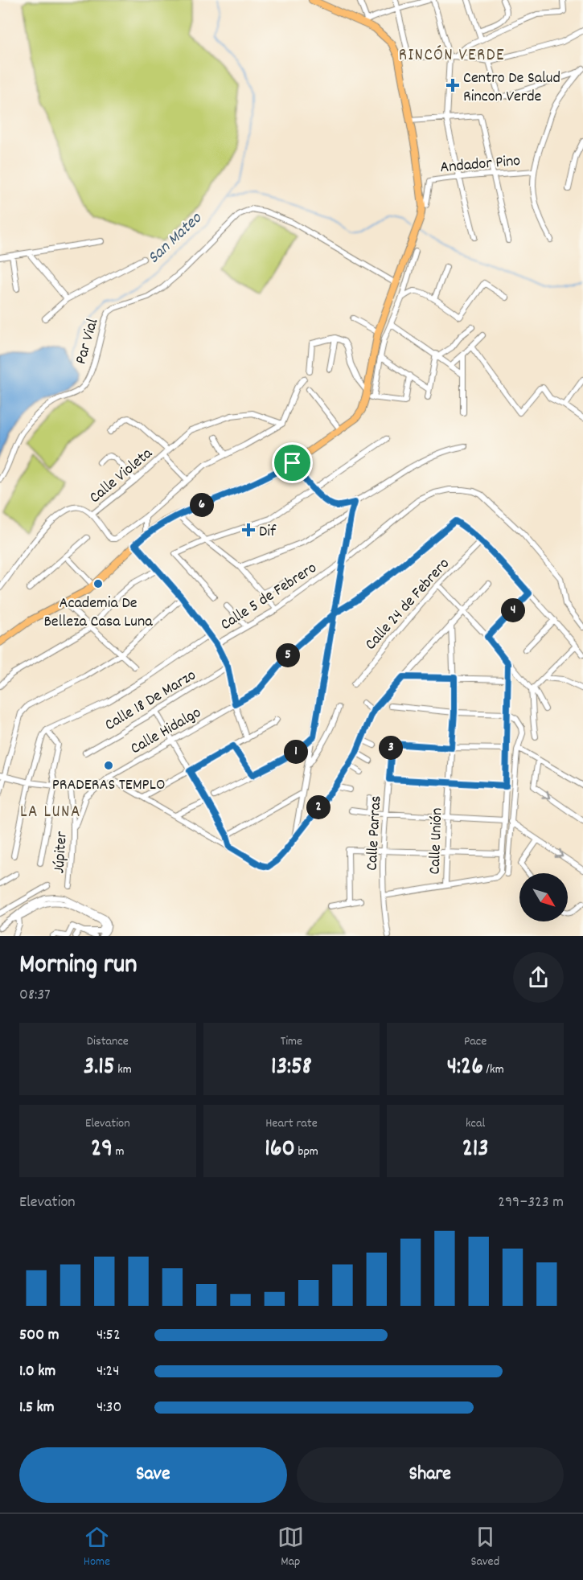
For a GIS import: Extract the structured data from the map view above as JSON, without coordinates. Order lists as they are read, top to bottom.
{
  "streets": {
    "street": [
      "Andador Pino",
      "Par Vial",
      "Calle Violeta",
      "Calle 5 de Febrero",
      "Calle 24 de Febrero",
      "Calle 18 De Marzo",
      "Calle Hidalgo",
      "Calle Parras",
      "Calle Unión",
      "Júpiter"
    ]
  },
  "crossings": [
    ["Calle 24 de Febrero", "Calle Hidalgo"],
    ["Calle Hidalgo", "Júpiter"],
    ["Calle Parras", "Calle Unión"]
  ],
  "districts": ["RINCÓN VERDE", "LA LUNA"],
  "water": ["San Mateo"],
  "places": {
    "health": ["Centro De Salud Rincon Verde", "Dif"],
    "other": ["Academia De Belleza Casa Luna", "PRADERAS TEMPLO"]
  },
  "north": "bottom right",
  "page": {
    "pins": [
      "6",
      "4",
      "5",
      "3",
      "1",
      "2"
    ],
    "heading": ["Morning run", "08:37"],
    "stats": [
      ["Distance", "3.15 km"],
      ["Time", "13:58"],
      ["Pace", "4:26 /km"],
      ["Elevation", "29 m"],
      ["Heart rate", "160 bpm"],
      ["kcal", "213"]
    ],
    "chart": ["Elevation", "299–323 m"],
    "list": [
      {
        "name": "500 m",
        "note": "4:52"
      },
      {
        "name": "1.0 km",
        "note": "4:24"
      },
      {
        "name": "1.5 km",
        "note": "4:30"
      }
    ],
    "buttons": ["Save", "Share"],
    "tabs": ["Home", "Map", "Saved"]
  }
}
